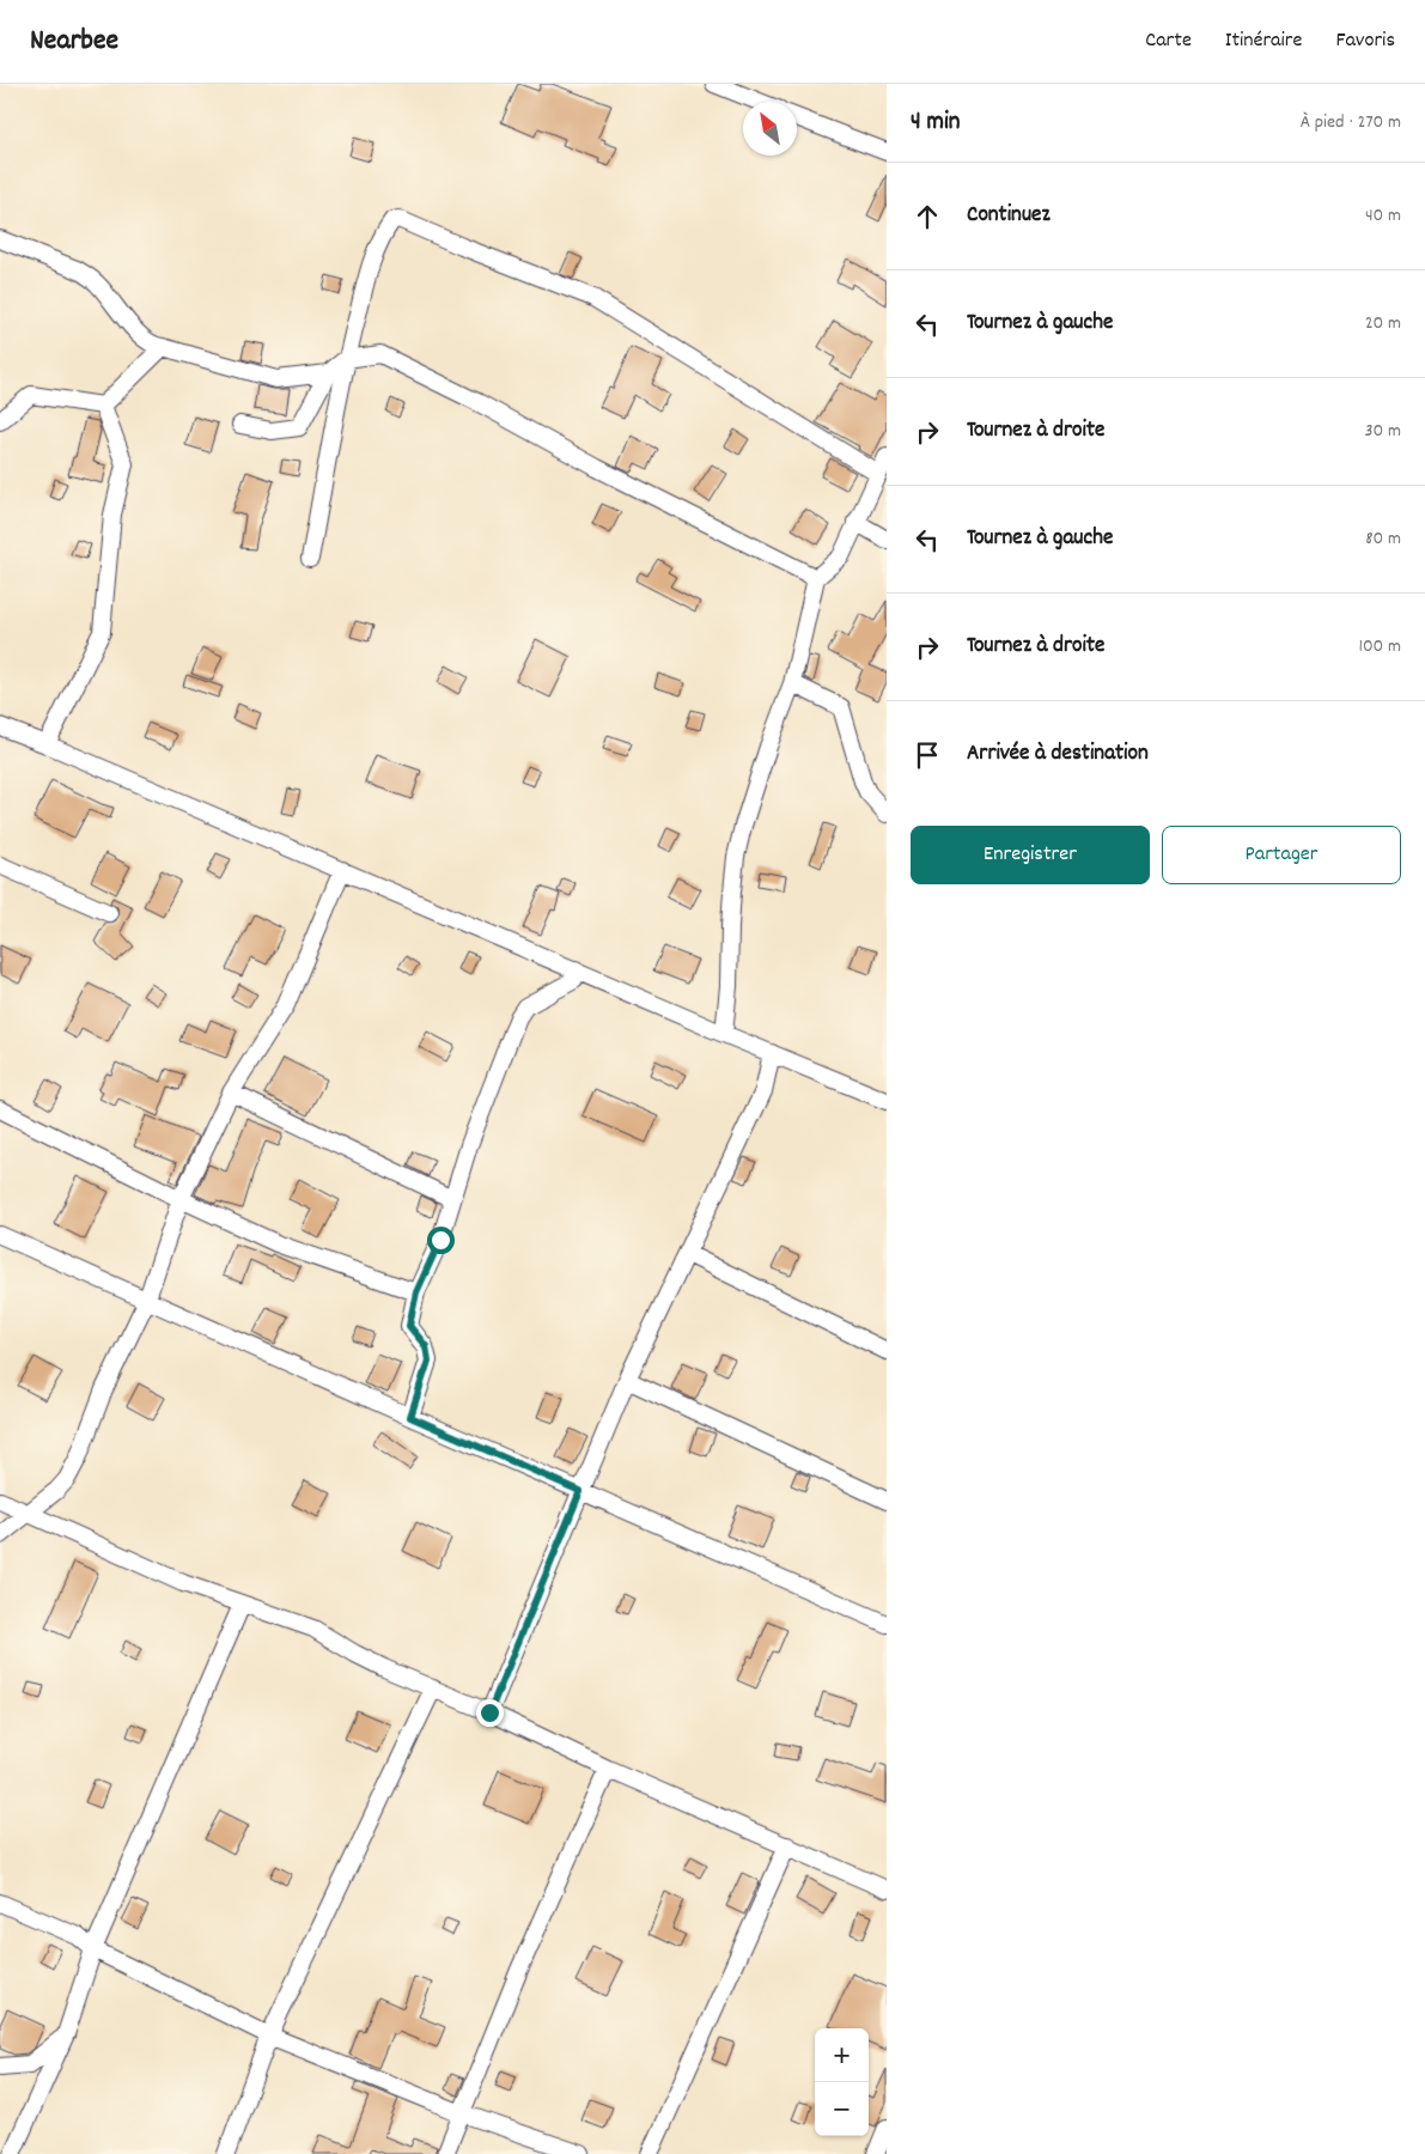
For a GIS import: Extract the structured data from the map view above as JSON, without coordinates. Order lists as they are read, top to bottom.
{
  "north": "top left",
  "page": {
    "header": "Nearbee",
    "nav": ["Carte", "Itinéraire", "Favoris"],
    "heading": ["4 min", "À pied · 270 m"],
    "list": [
      ["Continuez", "40 m"],
      ["Tournez à gauche", "20 m"],
      ["Tournez à droite", "30 m"],
      ["Tournez à gauche", "80 m"],
      ["Tournez à droite", "100 m"],
      "Arrivée à destination"
    ],
    "buttons": ["Enregistrer", "Partager"],
    "map_buttons": ["+", "−"]
  }
}
